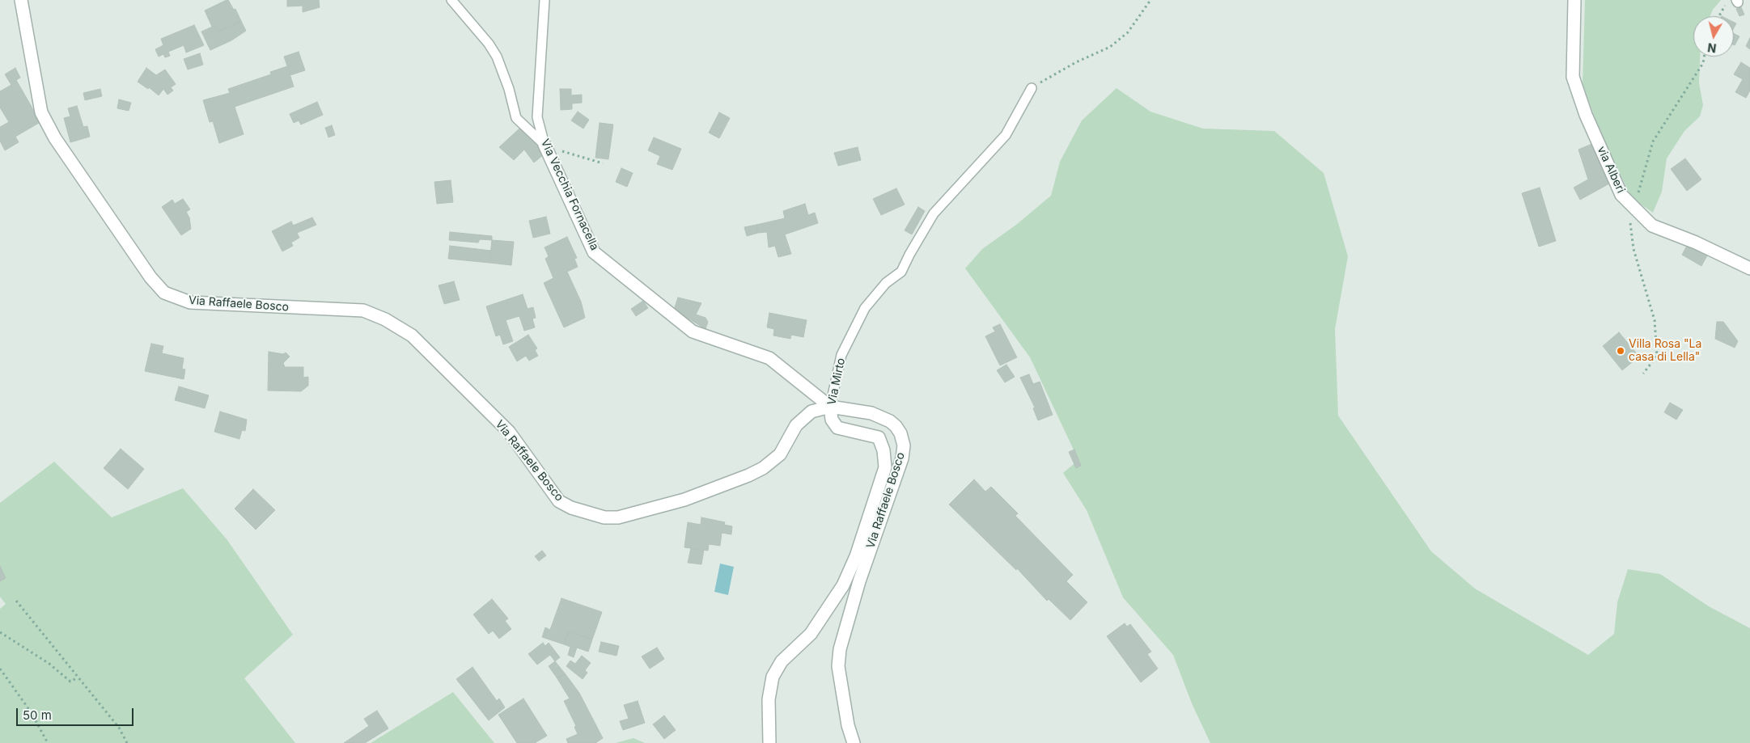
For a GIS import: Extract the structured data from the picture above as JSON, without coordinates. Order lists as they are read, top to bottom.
{
  "streets": {
    "street": [
      "via Alberi",
      "Via Vecchia Fornacella",
      "Via Raffaele Bosco",
      "Via Mirto"
    ]
  },
  "crossings": [
    ["Via Vecchia Fornacella", "Via Raffaele Bosco"],
    ["Via Vecchia Fornacella", "Via Mirto"],
    ["Via Raffaele Bosco", "Via Mirto"]
  ],
  "places": ["Villa Rosa \"La casa di Lella\""],
  "scale_bar": "50 m",
  "north": "bottom"
}
